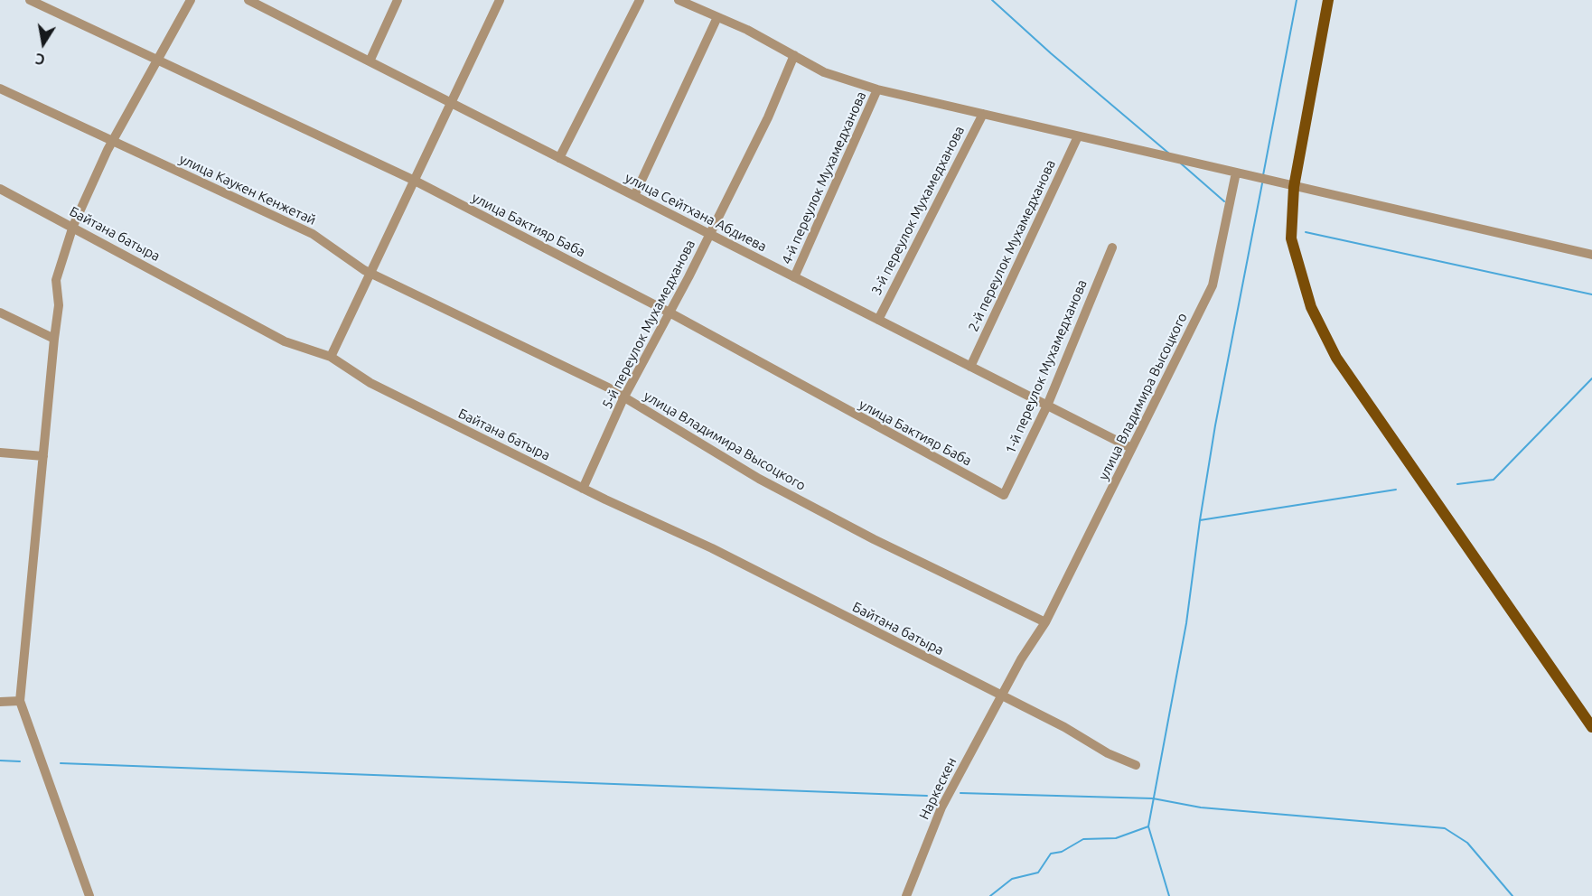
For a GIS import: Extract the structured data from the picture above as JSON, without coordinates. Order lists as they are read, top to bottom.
{
  "streets": {
    "street": [
      "4-й переулок Мухамедханова",
      "улица Каукен Кенжетай",
      "3-й переулок Мухамедханова",
      "улица Сейтхана Абдиева",
      "улица Бактияр Баба",
      "Байтана батыра",
      "2-й переулок Мухамедханова",
      "5-й переулок Мухамедханова",
      "1-й переулок Мухамедханова",
      "улица Владимира Высоцкого",
      "Наркескен"
    ]
  },
  "crossings": [
    ["4-й переулок Мухамедханова", "улица Сейтхана Абдиева"],
    ["улица Каукен Кенжетай", "5-й переулок Мухамедханова"],
    ["улица Каукен Кенжетай", "улица Владимира Высоцкого"],
    ["3-й переулок Мухамедханова", "улица Сейтхана Абдиева"],
    ["улица Сейтхана Абдиева", "2-й переулок Мухамедханова"],
    ["улица Сейтхана Абдиева", "5-й переулок Мухамедханова"],
    ["улица Сейтхана Абдиева", "1-й переулок Мухамедханова"],
    ["улица Сейтхана Абдиева", "улица Владимира Высоцкого"],
    ["улица Бактияр Баба", "5-й переулок Мухамедханова"],
    ["улица Бактияр Баба", "1-й переулок Мухамедханова"],
    ["Байтана батыра", "5-й переулок Мухамедханова"],
    ["Байтана батыра", "улица Владимира Высоцкого"],
    ["Байтана батыра", "Наркескен"],
    ["5-й переулок Мухамедханова", "улица Владимира Высоцкого"],
    ["улица Владимира Высоцкого", "Наркескен"]
  ],
  "north": "bottom"
}
